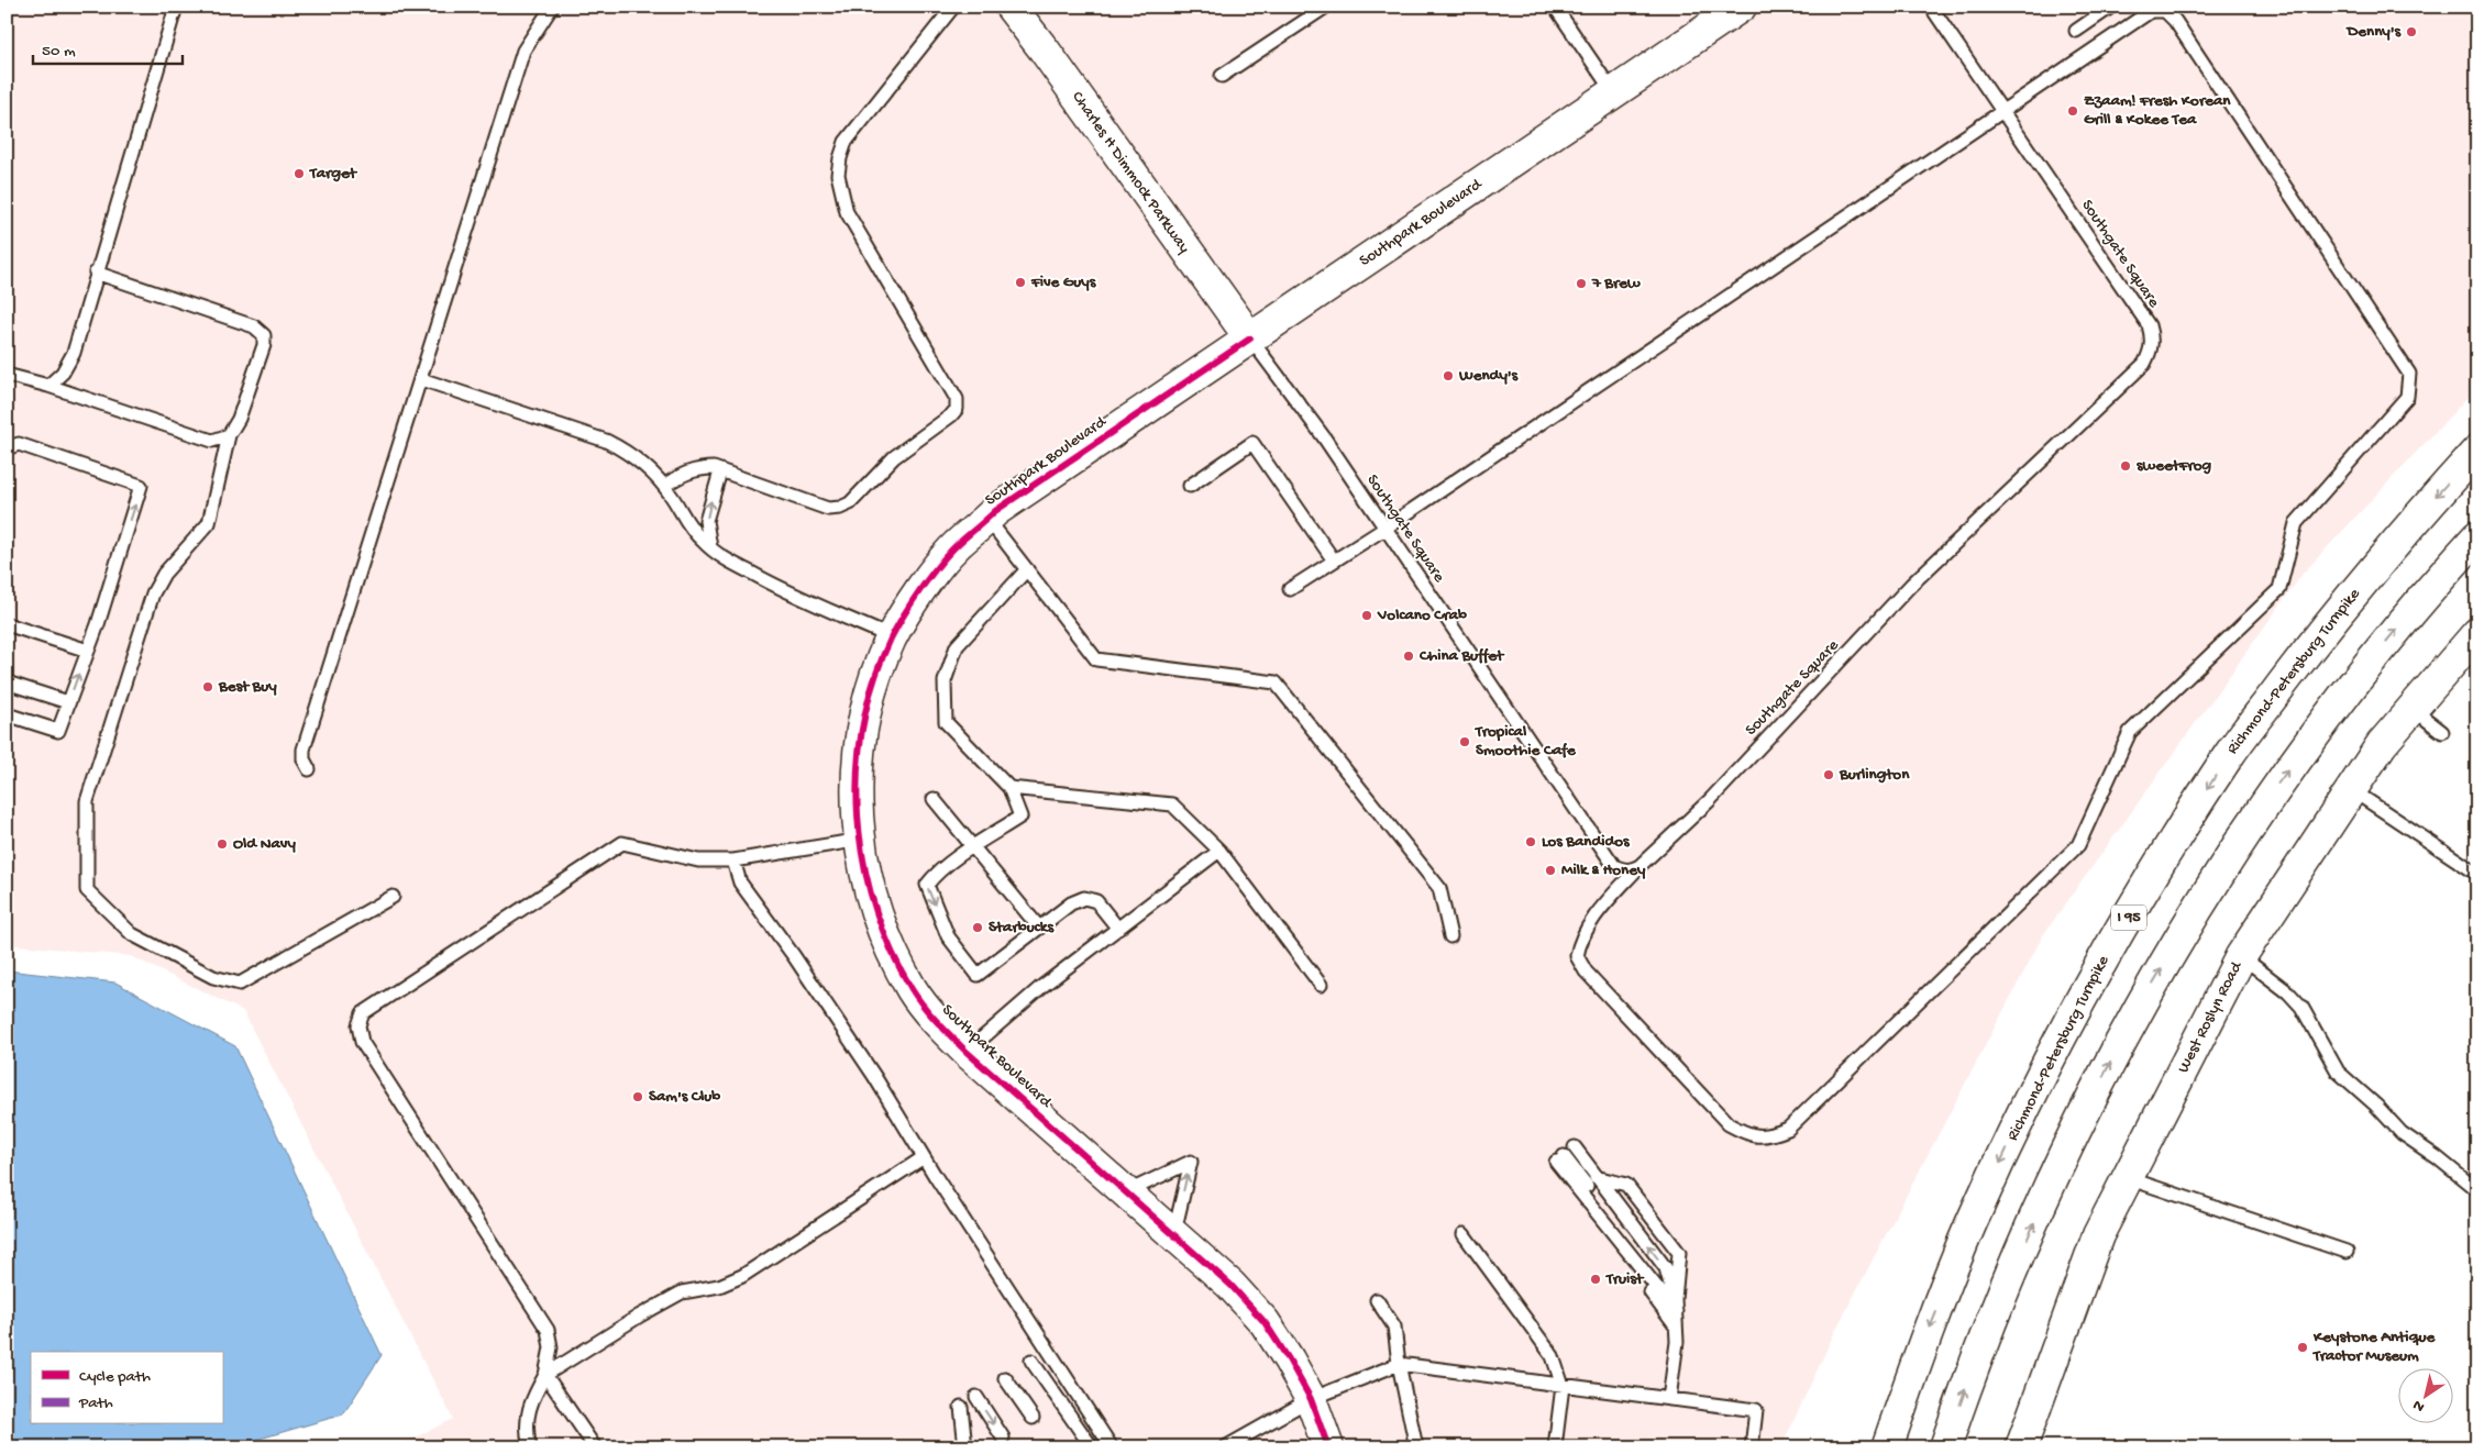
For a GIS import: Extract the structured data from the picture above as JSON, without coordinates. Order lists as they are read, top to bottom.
{
  "streets": {
    "main road": [
      "Charles H Dimmock Parkway",
      "Southpark Boulevard",
      "Richmond-Petersburg Turnpike",
      "I 95",
      "West Roslyn Road"
    ],
    "lane": ["Southgate Square"]
  },
  "crossings": [
    ["Charles H Dimmock Parkway", "Southpark Boulevard"],
    ["Charles H Dimmock Parkway", "Southgate Square"],
    ["Southpark Boulevard", "Southgate Square"]
  ],
  "places": [
    "Denny's",
    "Zzaam! Fresh Korean Grill & Kokee Tea",
    "Target",
    "Five Guys",
    "7 Brew",
    "Wendy's",
    "sweetFrog",
    "Volcano Crab",
    "China Buffet",
    "Best Buy",
    "Tropical Smoothie Cafe",
    "Burlington",
    "Los Bandidos",
    "Old Navy",
    "Milk & Honey",
    "Starbucks",
    "Sam's Club",
    "Truist",
    "Keystone Antique Tractor Museum"
  ],
  "legend": ["Cycle path", "Path"],
  "scale_bar": "50 m",
  "north": "bottom left"
}
